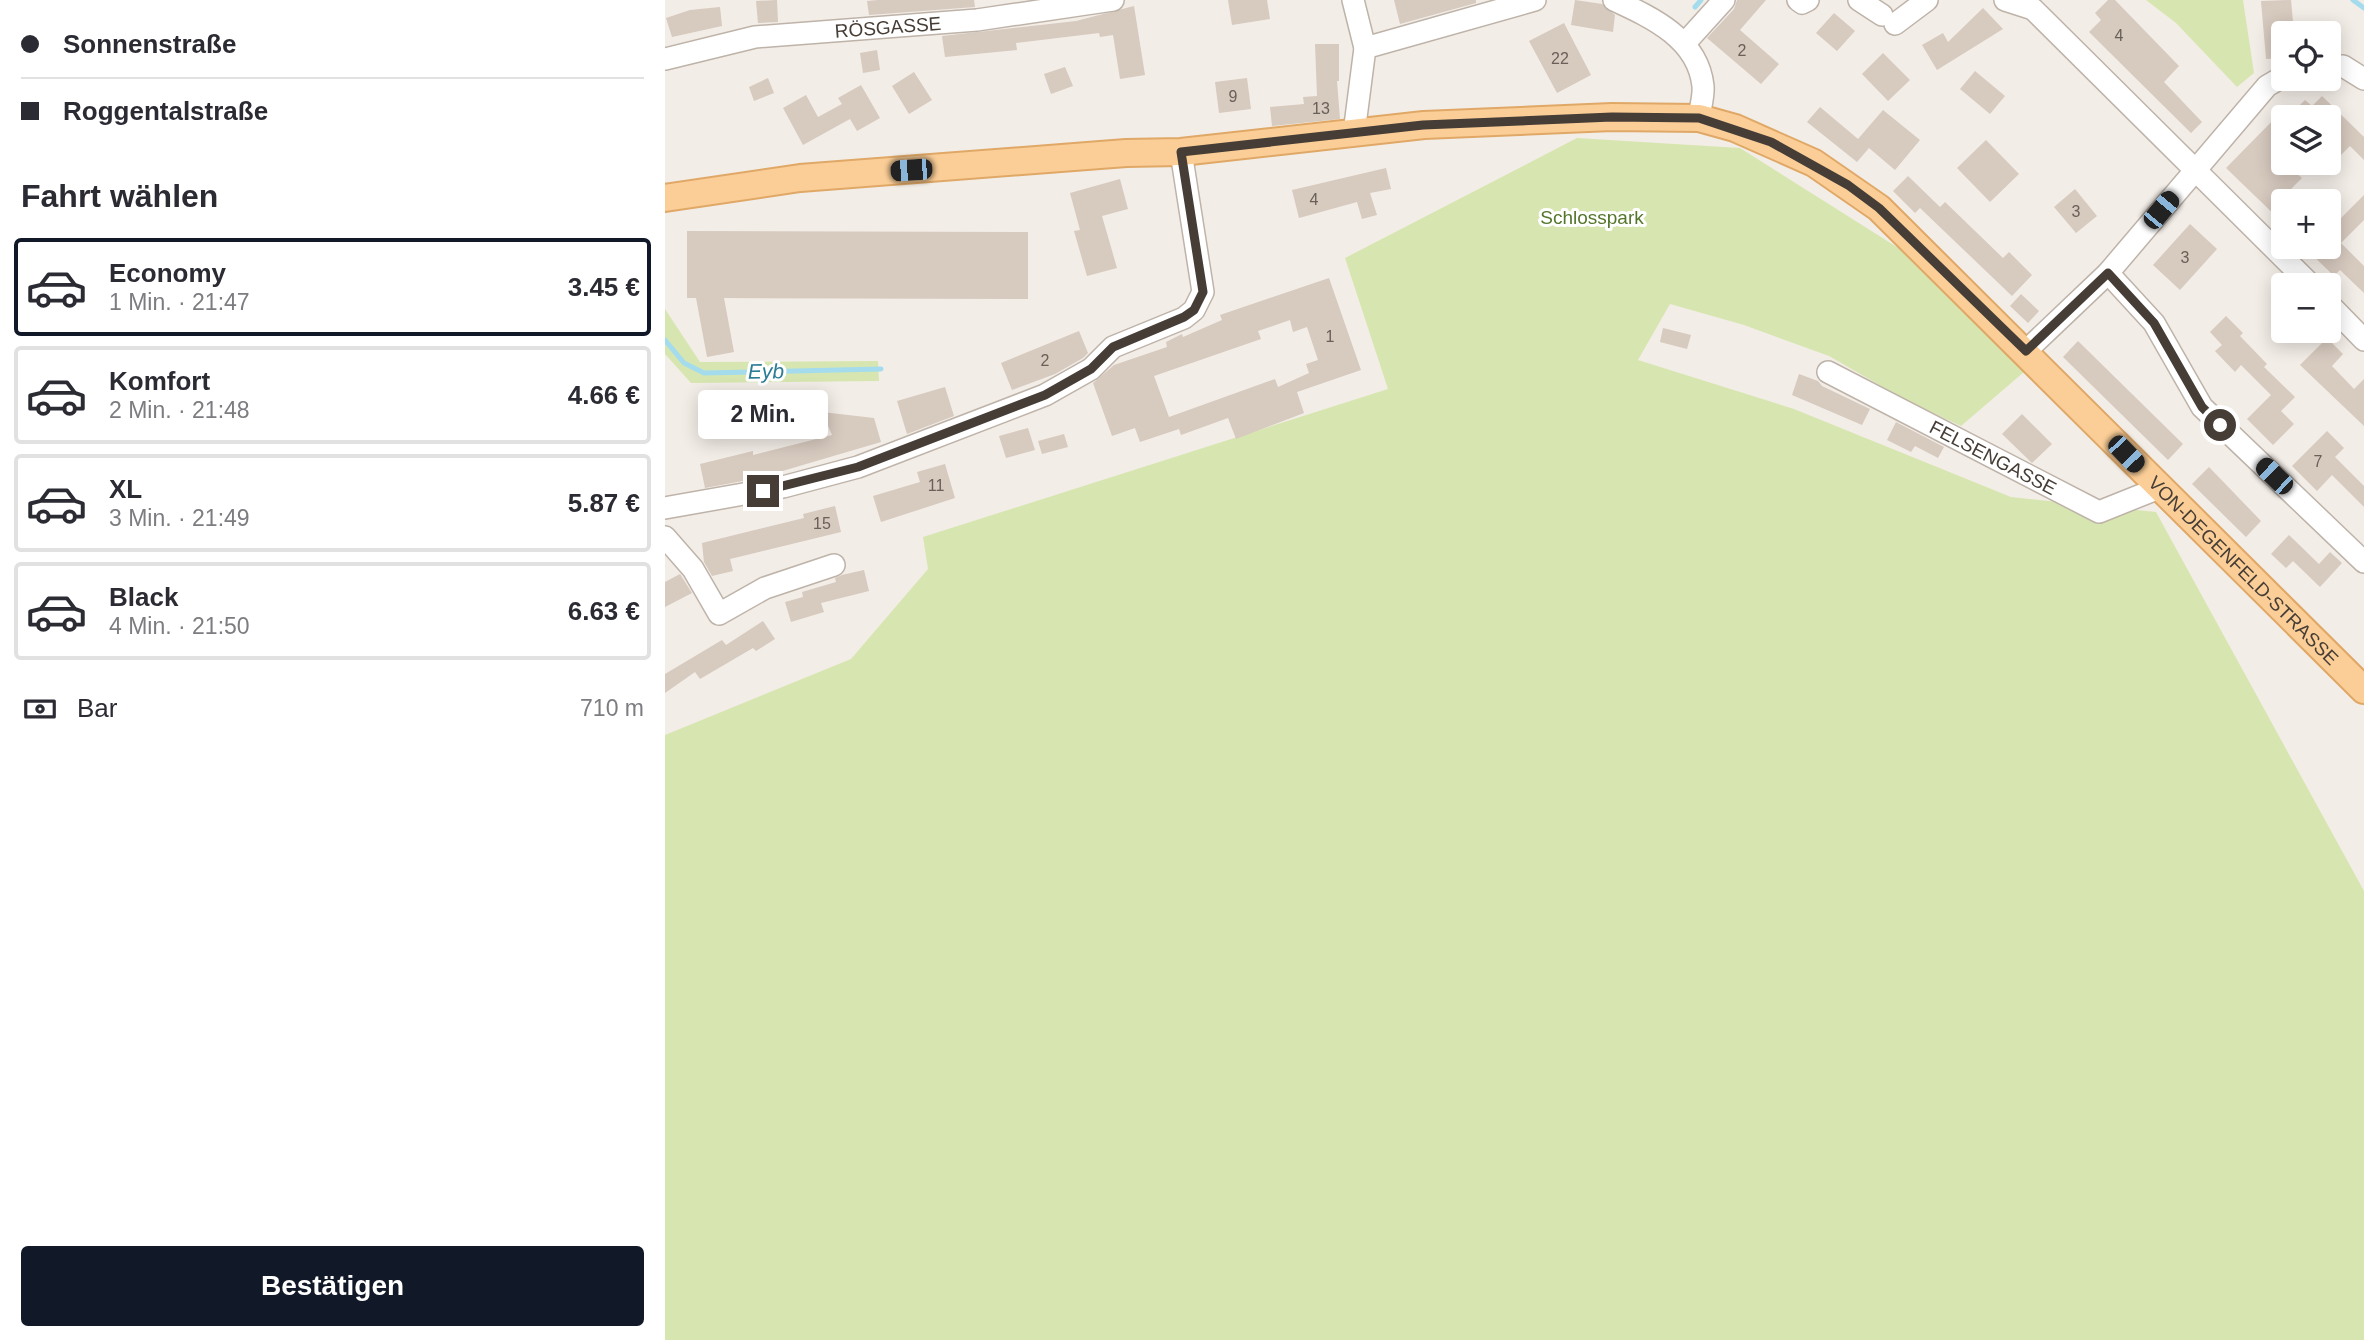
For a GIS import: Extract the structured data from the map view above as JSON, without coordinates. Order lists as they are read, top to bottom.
{
  "streets": {
    "main road": ["VON-DEGENFELD-STRASSE"],
    "street": ["RÖSGASSE", "FELSENGASSE"]
  },
  "crossings": [
    ["FELSENGASSE", "VON-DEGENFELD-STRASSE"]
  ],
  "water": ["Eyb"],
  "parks": ["Schlosspark"],
  "house_numbers": [
    "4",
    "2",
    "22",
    "9",
    "13",
    "4",
    "3",
    "3",
    "1",
    "2",
    "7",
    "11",
    "15"
  ],
  "page": {
    "banner": ["Sonnenstraße", "Roggentalstraße"],
    "map_buttons": ["+", "−"],
    "heading": "Fahrt wählen",
    "list": [
      {
        "name": "Economy",
        "note": "1 Min. · 21:47",
        "value": "3.45 €"
      },
      {
        "name": "Komfort",
        "note": "2 Min. · 21:48",
        "value": "4.66 €"
      },
      {
        "name": "XL",
        "note": "3 Min. · 21:49",
        "value": "5.87 €"
      },
      {
        "name": "Black",
        "note": "4 Min. · 21:50",
        "value": "6.63 €"
      }
    ],
    "bubble": "2 Min.",
    "pay": ["Bar", "710 m"],
    "buttons": "Bestätigen"
  }
}
